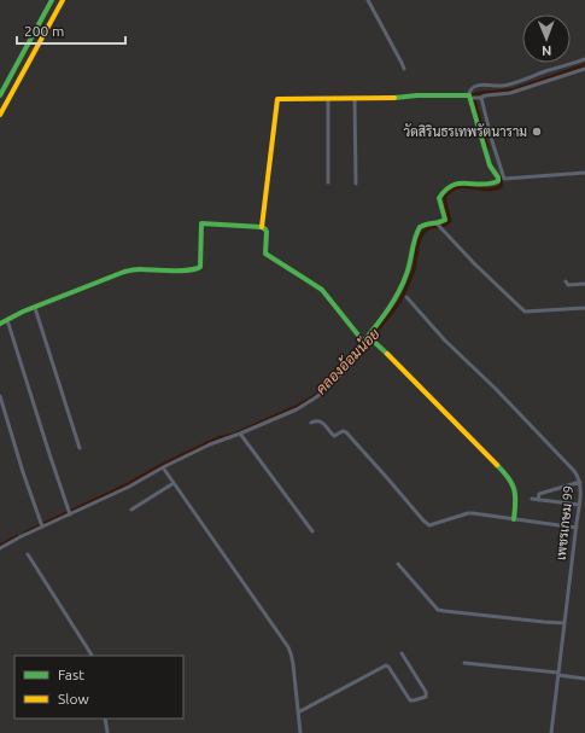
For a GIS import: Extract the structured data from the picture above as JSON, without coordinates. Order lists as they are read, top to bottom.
{
  "streets": {
    "street": ["เพชรเกษม 99"]
  },
  "water": ["คลองอ้อมน้อย"],
  "places": ["วัดสิรินธรเทพรัตนาราม"],
  "legend": ["Fast", "Slow"],
  "scale_bar": "200 m",
  "north": "bottom"
}
